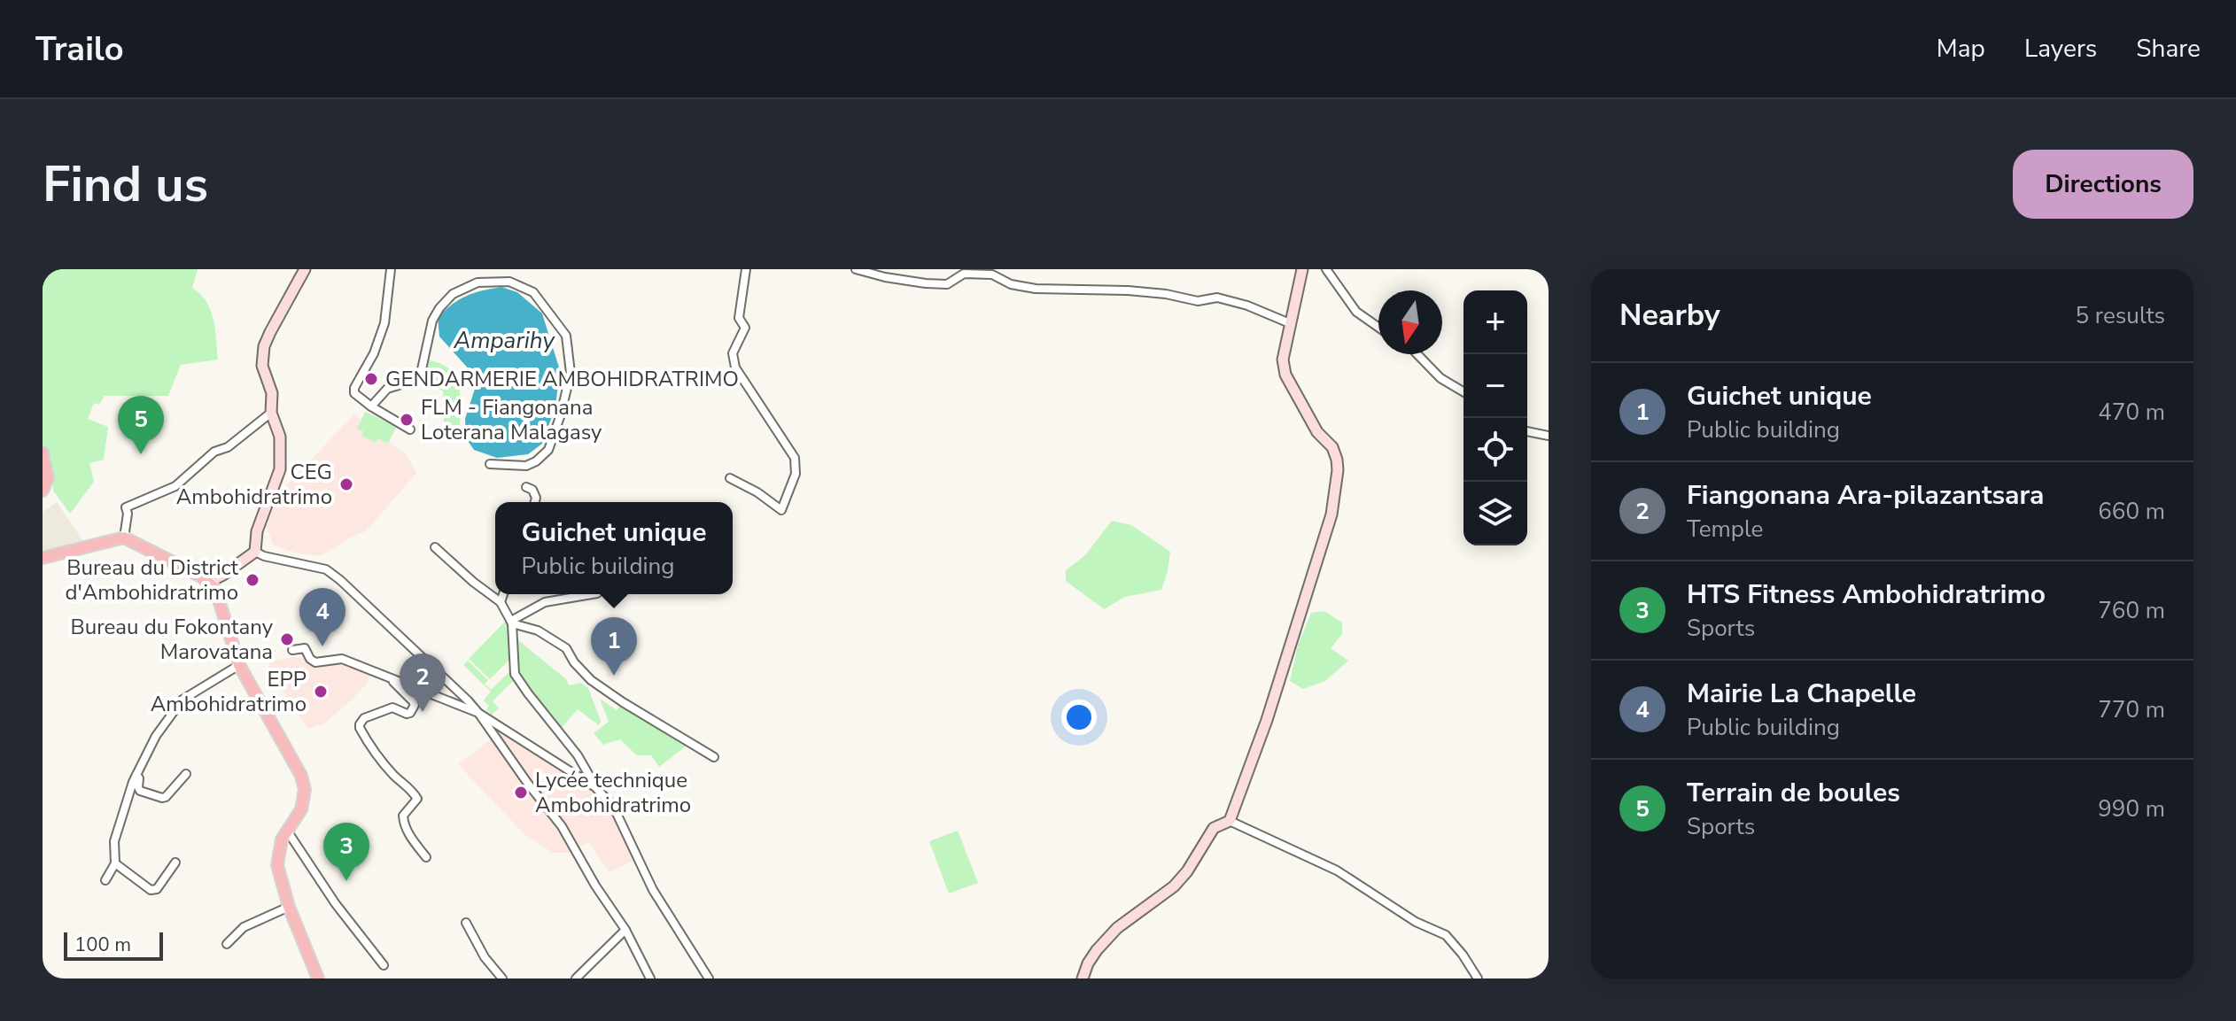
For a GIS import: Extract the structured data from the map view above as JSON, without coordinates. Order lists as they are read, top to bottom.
{
  "water": ["Amparihy"],
  "places": [
    "GENDARMERIE AMBOHIDRATRIMO",
    "FLM - Fiangonana Loterana Malagasy",
    "CEG Ambohidratrimo",
    "Bureau du District d'Ambohidratrimo",
    "Bureau du Fokontany Marovatana",
    "EPP Ambohidratrimo",
    "Lycée technique Ambohidratrimo"
  ],
  "scale_bar": "100 m",
  "north": "bottom",
  "page": {
    "header": "Trailo",
    "nav": ["Map", "Layers", "Share"],
    "buttons": "Directions",
    "title": "Find us",
    "heading": ["Nearby", "5 results"],
    "map_buttons": ["+", "−"],
    "list": [
      {
        "mark": "1",
        "name": "Guichet unique",
        "note": "Public building",
        "value": "470 m"
      },
      {
        "mark": "2",
        "name": "Fiangonana Ara-pilazantsara",
        "note": "Temple",
        "value": "660 m"
      },
      {
        "mark": "3",
        "name": "HTS Fitness Ambohidratrimo",
        "note": "Sports",
        "value": "760 m"
      },
      {
        "mark": "4",
        "name": "Mairie La Chapelle",
        "note": "Public building",
        "value": "770 m"
      },
      {
        "mark": "5",
        "name": "Terrain de boules",
        "note": "Sports",
        "value": "990 m"
      }
    ],
    "pins": [
      "5",
      "4",
      "1",
      "2",
      "3"
    ],
    "popup": ["Guichet unique", "Public building"],
    "scale": "100 m"
  }
}
